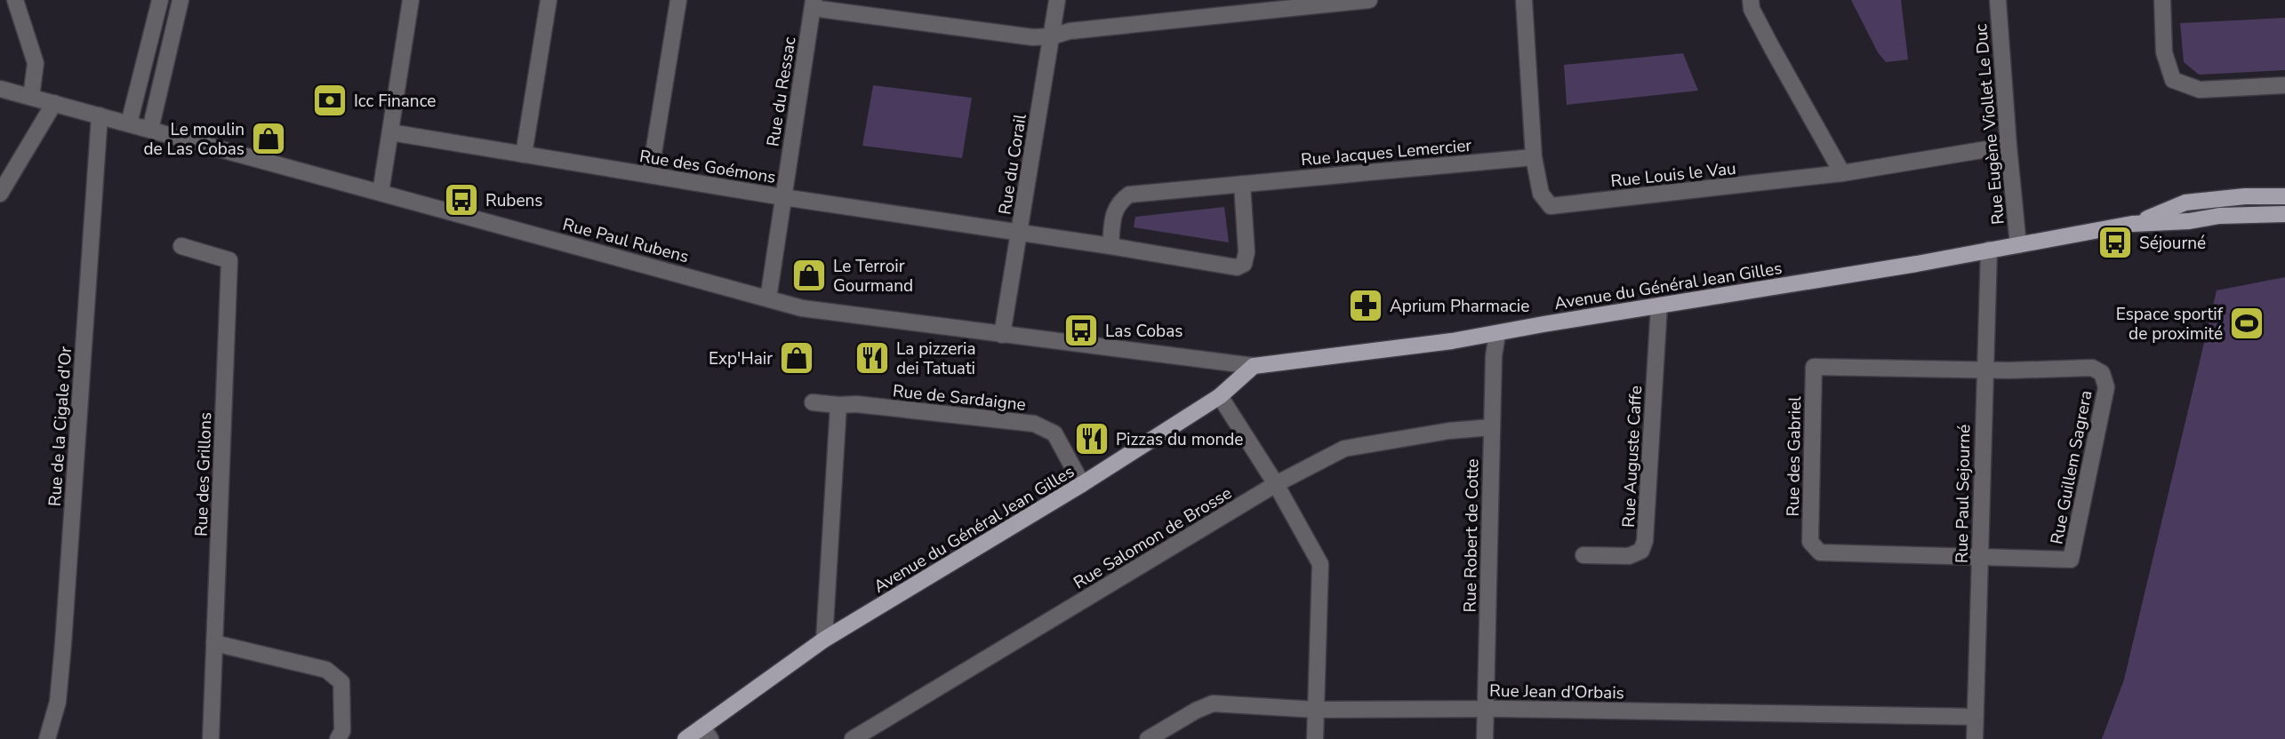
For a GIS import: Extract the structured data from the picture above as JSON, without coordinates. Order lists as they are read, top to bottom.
{
  "streets": {
    "main road": ["Avenue du Général Jean Gilles"],
    "street": [
      "Rue du Ressac",
      "Rue Eugène Viollet Le Duc",
      "Rue Jacques Lemercier",
      "Rue du Corail",
      "Rue des Goémons",
      "Rue Louis le Vau",
      "Rue Paul Rubens",
      "Rue de Sardaigne",
      "Rue de la Cigale d'Or",
      "Rue Auguste Caffe",
      "Rue des Gabriel",
      "Rue Guillem Sagrera",
      "Rue des Grillons",
      "Rue Paul Sejourné",
      "Rue Robert de Cotte",
      "Rue Salomon de Brosse",
      "Rue Jean d'Orbais"
    ]
  },
  "crossings": [
    ["Rue du Ressac", "Rue des Goémons"],
    ["Rue du Ressac", "Rue Paul Rubens"],
    ["Rue Eugène Viollet Le Duc", "Rue Louis le Vau"],
    ["Rue Eugène Viollet Le Duc", "Avenue du Général Jean Gilles"],
    ["Rue Jacques Lemercier", "Rue des Goémons"],
    ["Rue Jacques Lemercier", "Rue Louis le Vau"],
    ["Rue du Corail", "Rue des Goémons"],
    ["Rue du Corail", "Rue Paul Rubens"],
    ["Rue Paul Rubens", "Avenue du Général Jean Gilles"],
    ["Rue Paul Rubens", "Rue de la Cigale d'Or"],
    ["Avenue du Général Jean Gilles", "Rue de Sardaigne"],
    ["Avenue du Général Jean Gilles", "Rue Auguste Caffe"],
    ["Avenue du Général Jean Gilles", "Rue Paul Sejourné"],
    ["Avenue du Général Jean Gilles", "Rue Robert de Cotte"],
    ["Rue des Gabriel", "Rue Guillem Sagrera"],
    ["Rue des Gabriel", "Rue Paul Sejourné"],
    ["Rue Guillem Sagrera", "Rue Paul Sejourné"],
    ["Rue Paul Sejourné", "Rue Jean d'Orbais"],
    ["Rue Robert de Cotte", "Rue Salomon de Brosse"],
    ["Rue Robert de Cotte", "Rue Jean d'Orbais"]
  ],
  "places": {
    "bank": ["Icc Finance"],
    "shop": ["Le moulin de Las Cobas", "Le Terroir Gourmand", "Exp'Hair"],
    "bus stop": ["Rubens", "Séjourné", "Las Cobas"],
    "pharmacy": ["Aprium Pharmacie"],
    "sports": ["Espace sportif de proximité"],
    "restaurant": ["La pizzeria dei Tatuati", "Pizzas du monde"]
  }
}
